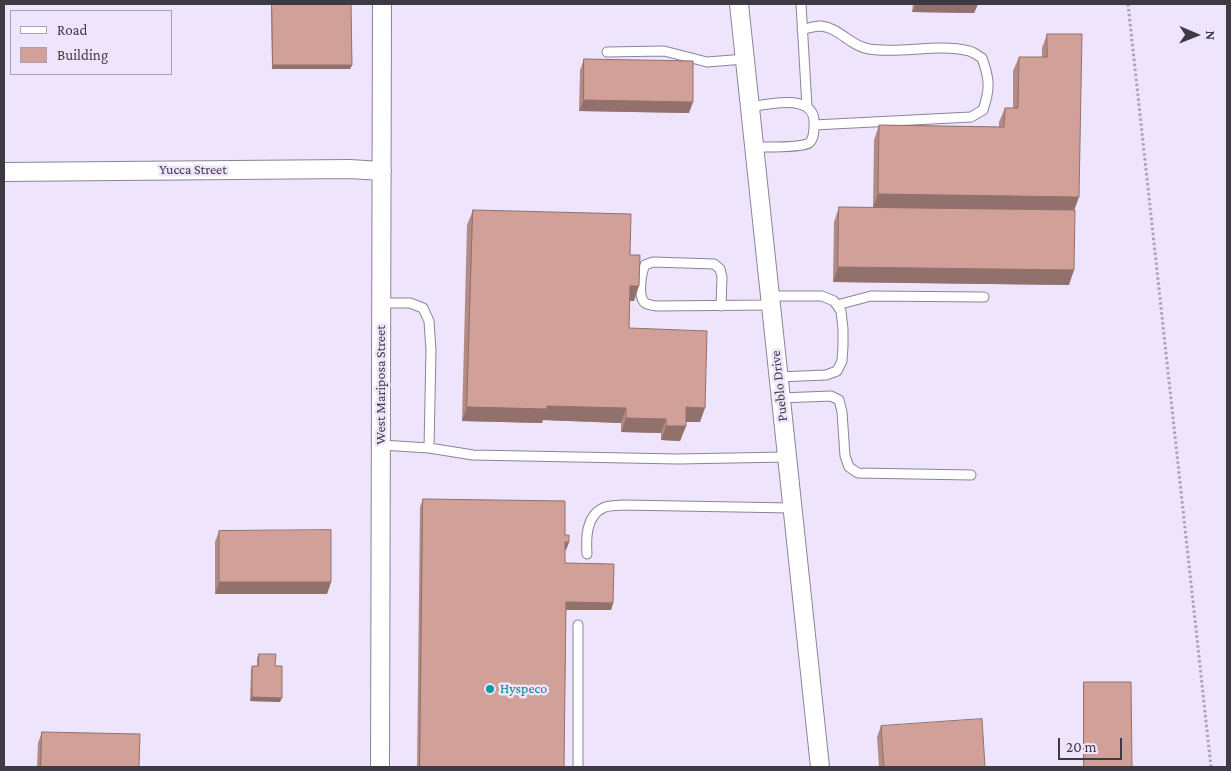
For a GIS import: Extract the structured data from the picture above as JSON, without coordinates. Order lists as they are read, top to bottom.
{
  "streets": {
    "street": ["Yucca Street", "West Mariposa Street", "Pueblo Drive"]
  },
  "crossings": [
    ["Yucca Street", "West Mariposa Street"]
  ],
  "places": ["Hyspeco"],
  "legend": ["Road", "Building"],
  "scale_bar": "20 m",
  "north": "right"
}
